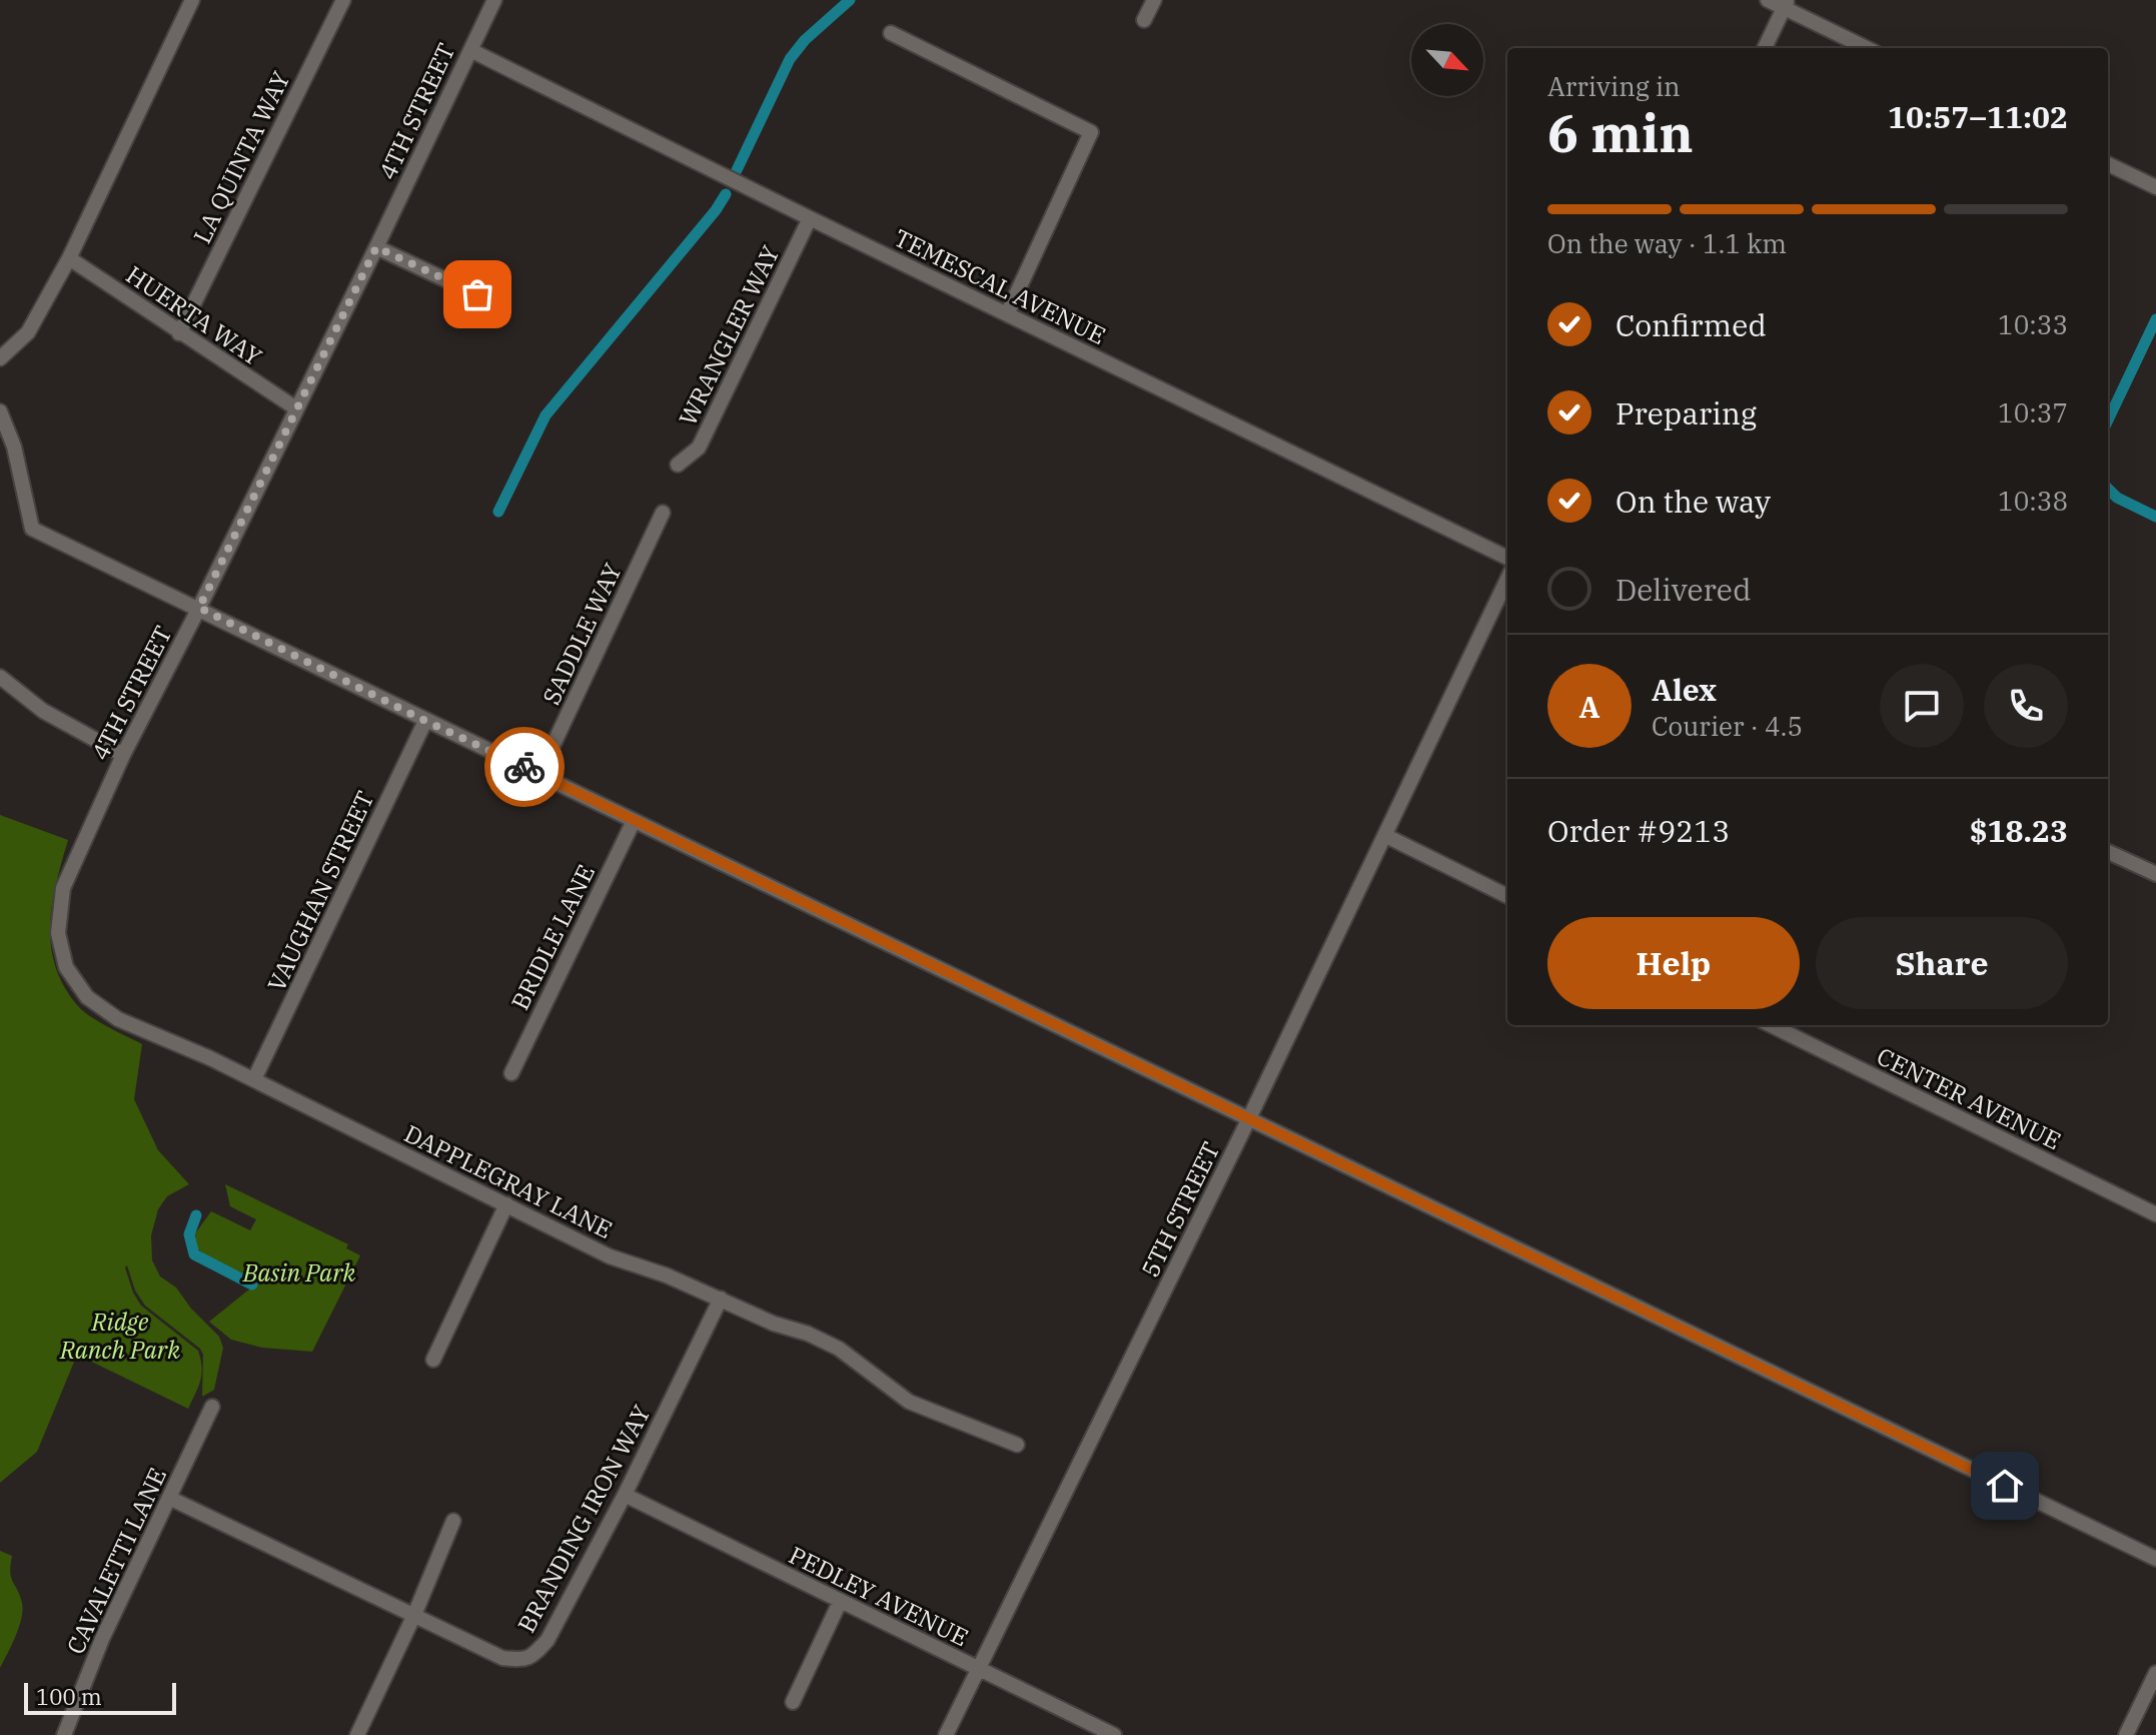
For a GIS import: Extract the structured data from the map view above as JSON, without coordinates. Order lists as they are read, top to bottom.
{
  "streets": {
    "street": [
      "4TH STREET",
      "LA QUINTA WAY",
      "TEMESCAL AVENUE",
      "HUERTA WAY",
      "WRANGLER WAY",
      "SADDLE WAY",
      "VAUGHAN STREET",
      "BRIDLE LANE",
      "CENTER AVENUE",
      "DAPPLEGRAY LANE",
      "5TH STREET",
      "BRANDING IRON WAY",
      "CAVALETTI LANE",
      "PEDLEY AVENUE"
    ]
  },
  "crossings": [
    ["4TH STREET", "TEMESCAL AVENUE"],
    ["4TH STREET", "HUERTA WAY"],
    ["4TH STREET", "DAPPLEGRAY LANE"],
    ["LA QUINTA WAY", "HUERTA WAY"],
    ["TEMESCAL AVENUE", "WRANGLER WAY"],
    ["VAUGHAN STREET", "DAPPLEGRAY LANE"],
    ["DAPPLEGRAY LANE", "BRANDING IRON WAY"],
    ["5TH STREET", "PEDLEY AVENUE"],
    ["BRANDING IRON WAY", "CAVALETTI LANE"],
    ["BRANDING IRON WAY", "PEDLEY AVENUE"]
  ],
  "parks": ["Basin Park", "Ridge Ranch Park"],
  "scale_bar": "100 m",
  "north": "bottom right",
  "page": {
    "heading": ["6 min", "Arriving in", "10:57–11:02"],
    "panel": [
      "Alex",
      "Courier · 4.5",
      "Order #9213",
      "$18.23"
    ],
    "bar": "On the way · 1.1 km",
    "list": [
      ["Confirmed", "10:33"],
      ["Preparing", "10:37"],
      ["On the way", "10:38"],
      "Delivered"
    ],
    "round": "A",
    "buttons": ["Help", "Share"],
    "scale": "100 m"
  }
}
